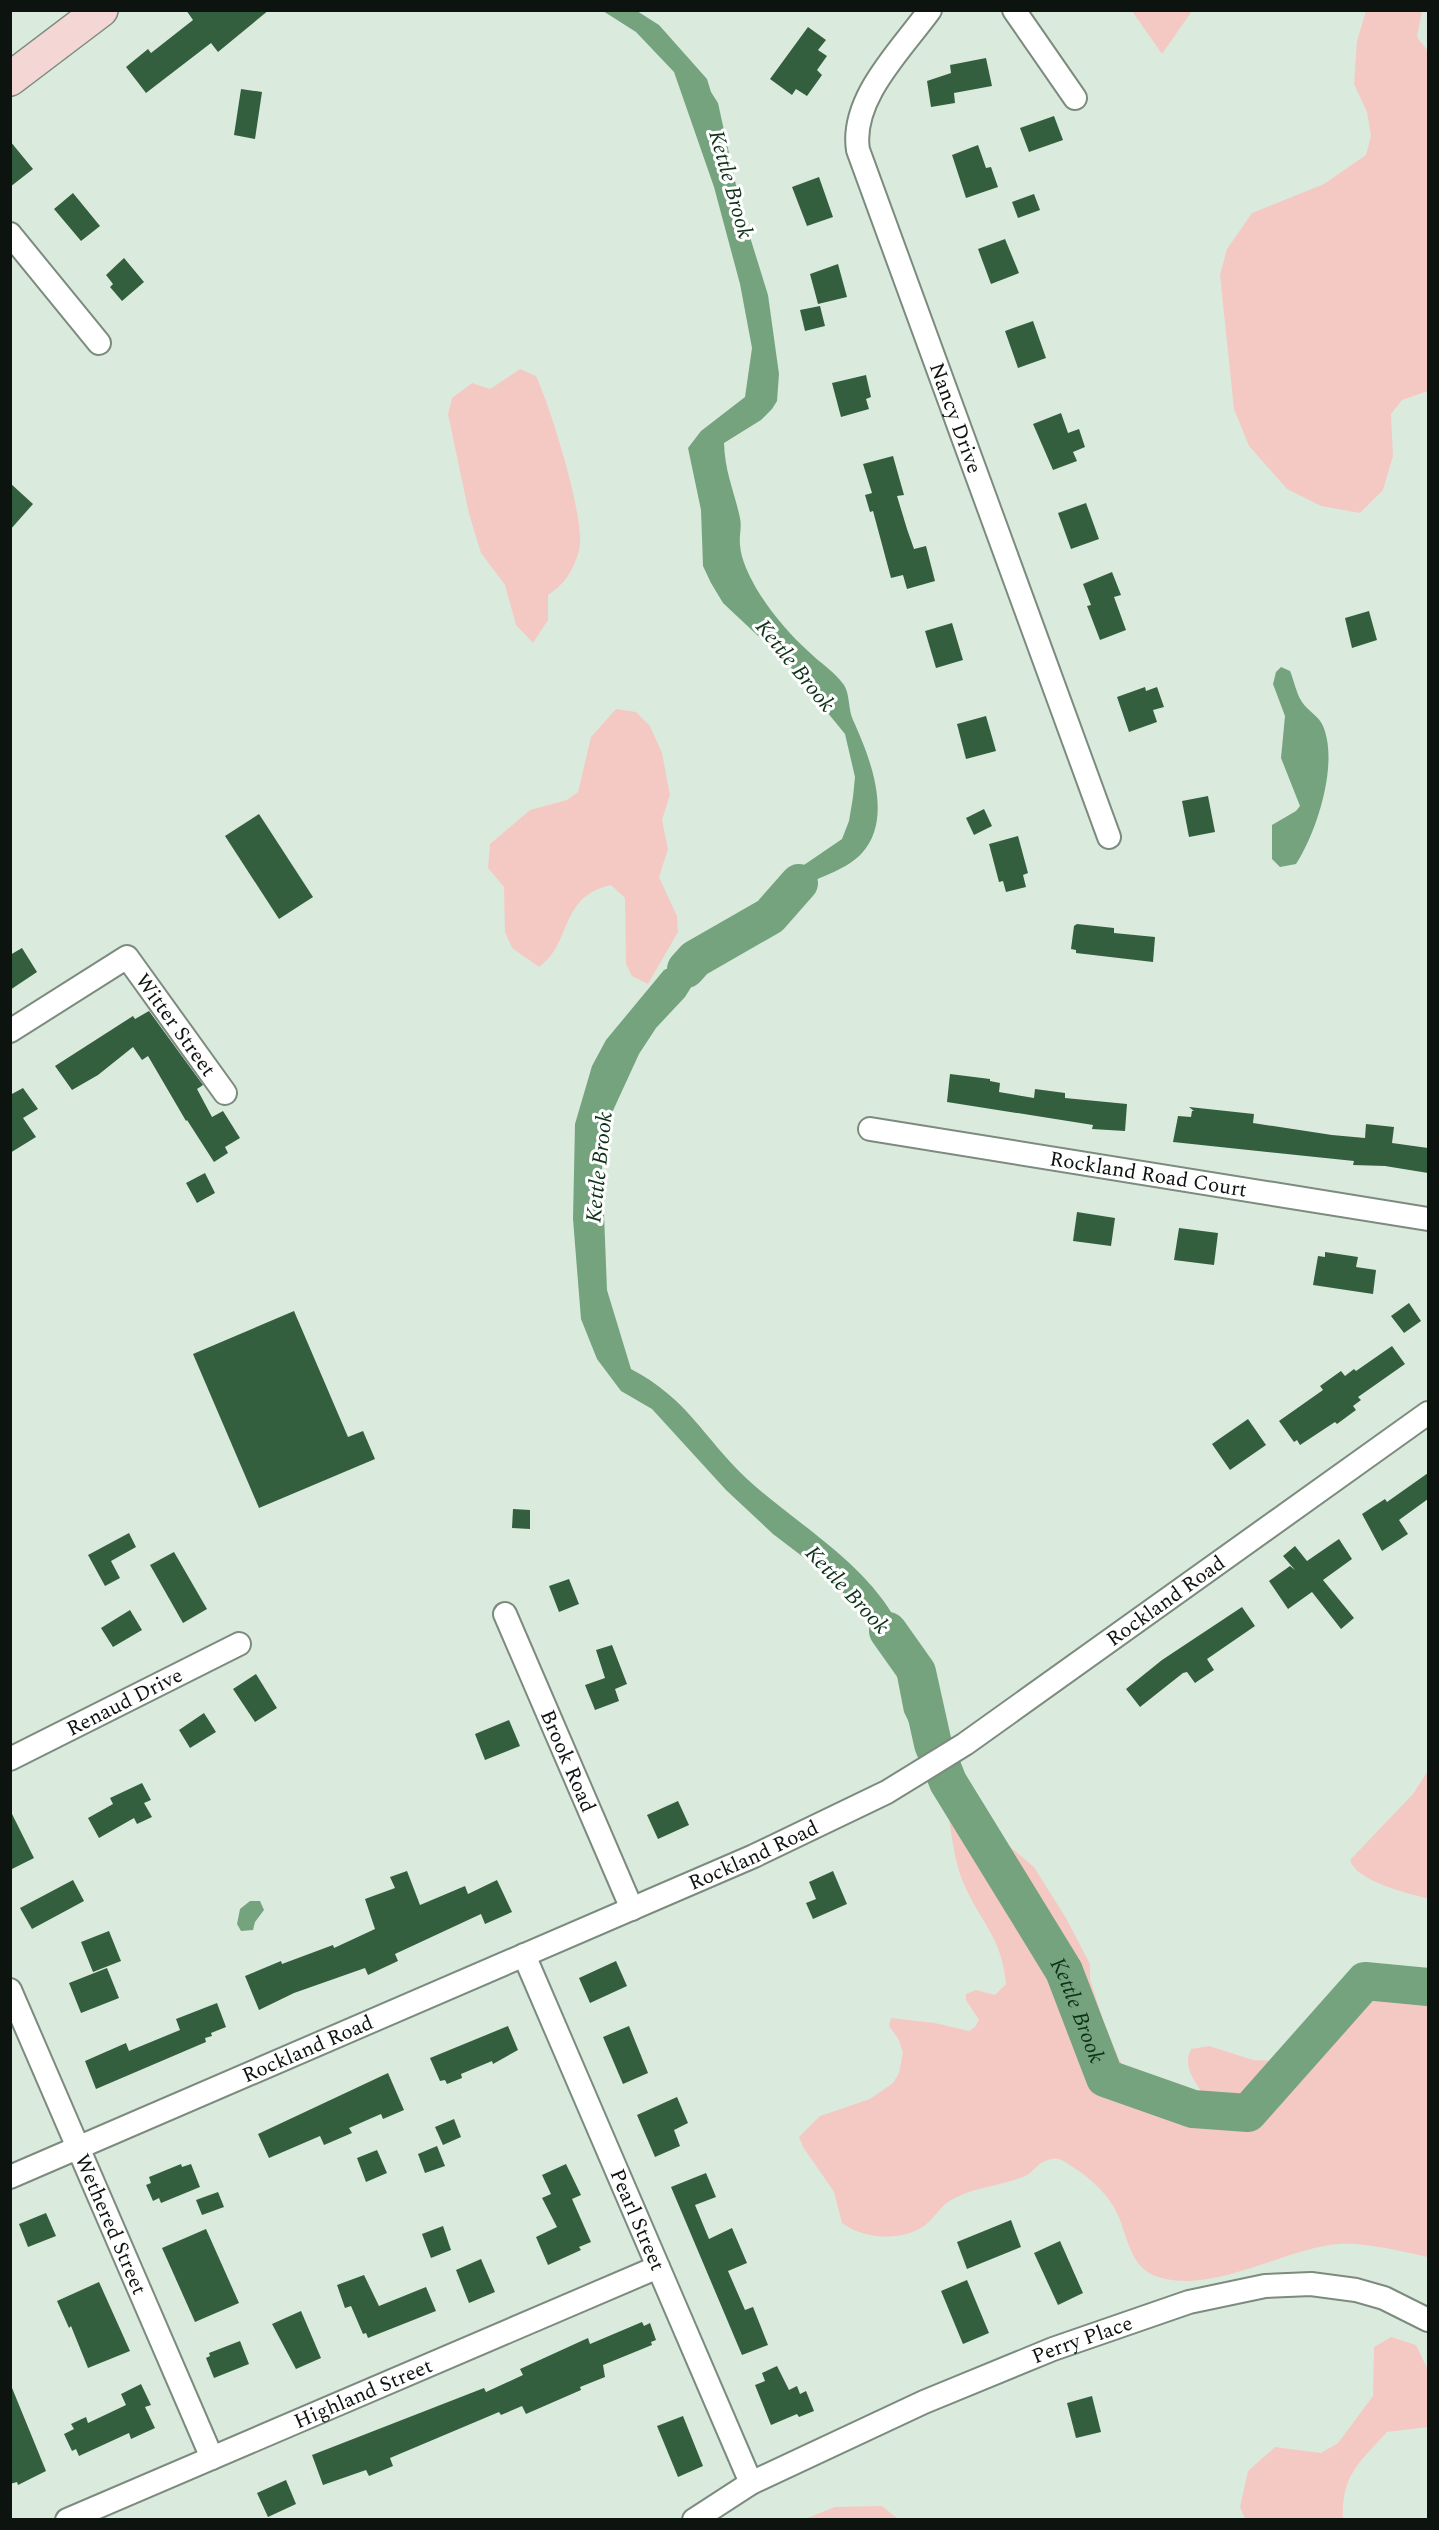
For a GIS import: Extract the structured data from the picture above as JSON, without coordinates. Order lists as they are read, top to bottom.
{
  "streets": {
    "street": [
      "Nancy Drive",
      "Witter Street",
      "Rockland Road Court",
      "Rockland Road",
      "Renaud Drive",
      "Brook Road",
      "Pearl Street",
      "Wethered Street",
      "Perry Place",
      "Highland Street"
    ]
  },
  "crossings": [
    ["Rockland Road", "Brook Road"],
    ["Rockland Road", "Pearl Street"],
    ["Rockland Road", "Wethered Street"],
    ["Pearl Street", "Perry Place"],
    ["Pearl Street", "Highland Street"],
    ["Wethered Street", "Highland Street"]
  ],
  "water": ["Kettle Brook"]
}
